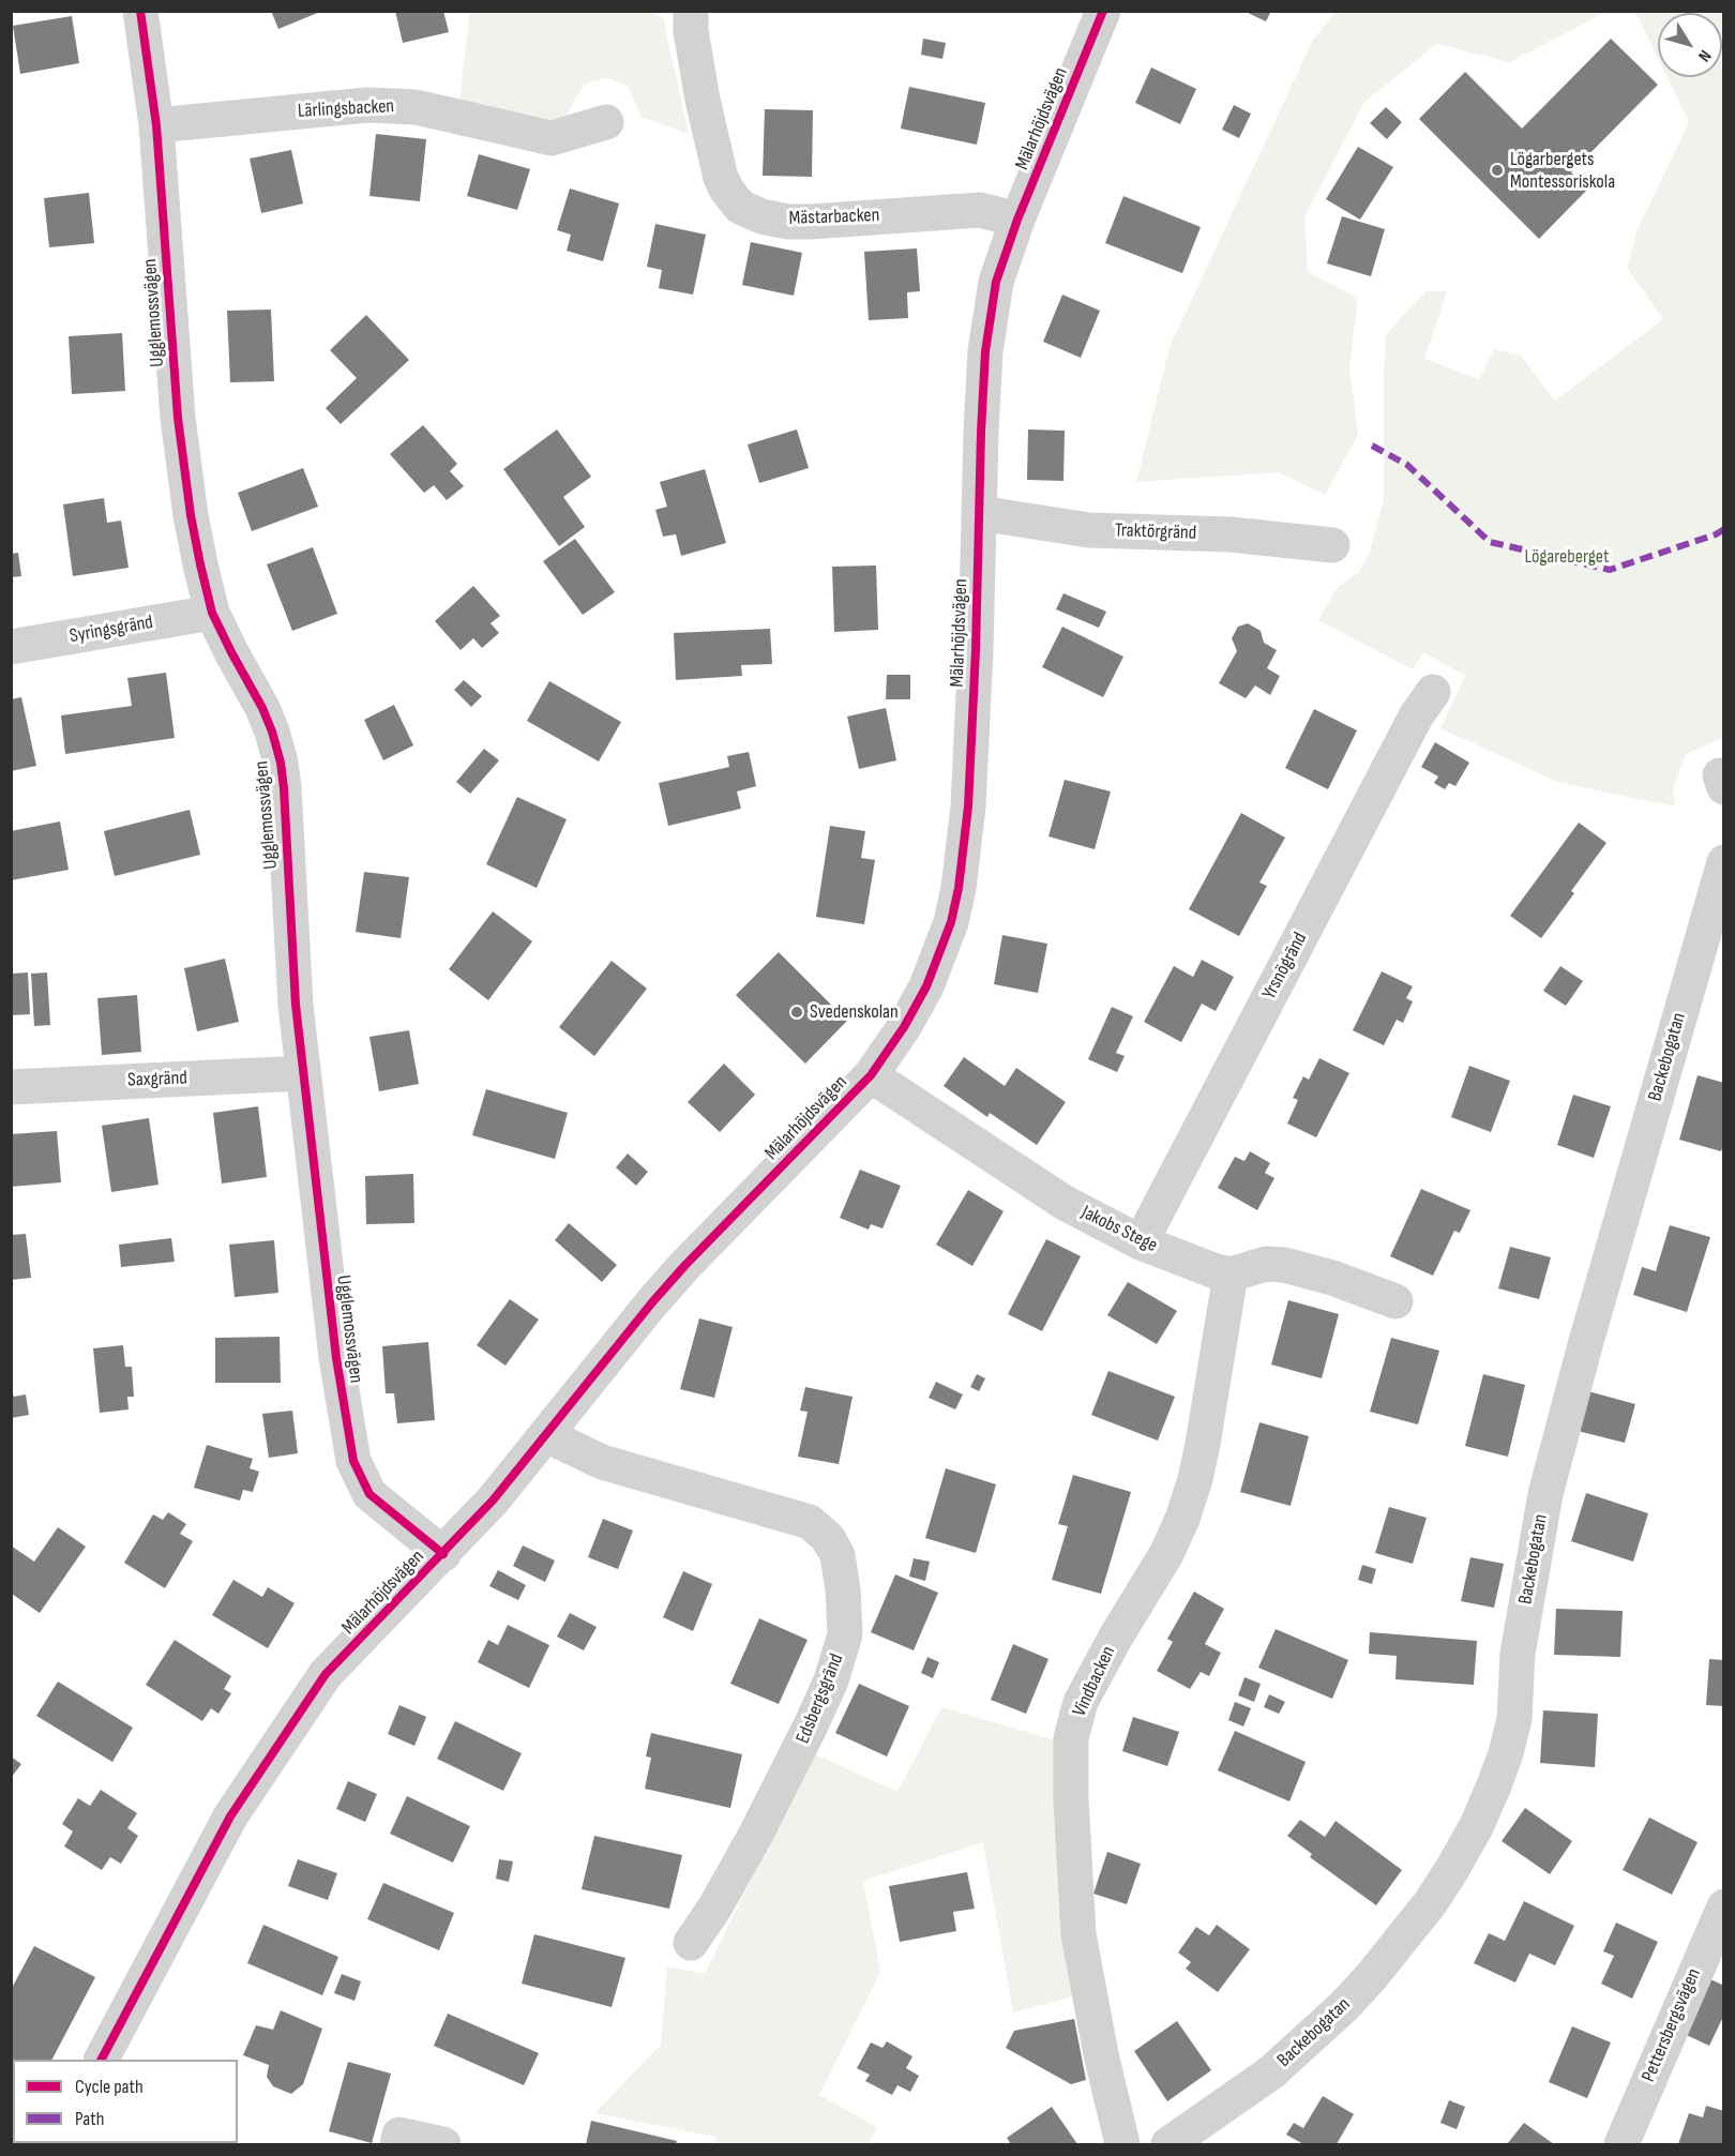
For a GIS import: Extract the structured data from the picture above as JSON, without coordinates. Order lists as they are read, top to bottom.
{
  "streets": {
    "street": [
      "Lärlingsbacken",
      "Mälarhöjdsvägen",
      "Mästarbacken",
      "Ugglemossvägen",
      "Traktörgränd",
      "Syringsgränd",
      "Yrsnögränd",
      "Backebogatan",
      "Saxgränd",
      "Jakobs Stege",
      "Vindbacken",
      "Edsbergsgränd",
      "Pettersbergsvägen"
    ]
  },
  "crossings": [
    ["Lärlingsbacken", "Ugglemossvägen"],
    ["Mälarhöjdsvägen", "Mästarbacken"],
    ["Mälarhöjdsvägen", "Ugglemossvägen"],
    ["Mälarhöjdsvägen", "Traktörgränd"],
    ["Mälarhöjdsvägen", "Jakobs Stege"],
    ["Mälarhöjdsvägen", "Edsbergsgränd"],
    ["Ugglemossvägen", "Syringsgränd"],
    ["Ugglemossvägen", "Saxgränd"],
    ["Yrsnögränd", "Jakobs Stege"],
    ["Jakobs Stege", "Vindbacken"]
  ],
  "parks": ["Lögareberget"],
  "places": ["Lögarbergets Montessoriskola", "Svedenskolan"],
  "legend": ["Cycle path", "Path"],
  "north": "bottom right"
}
